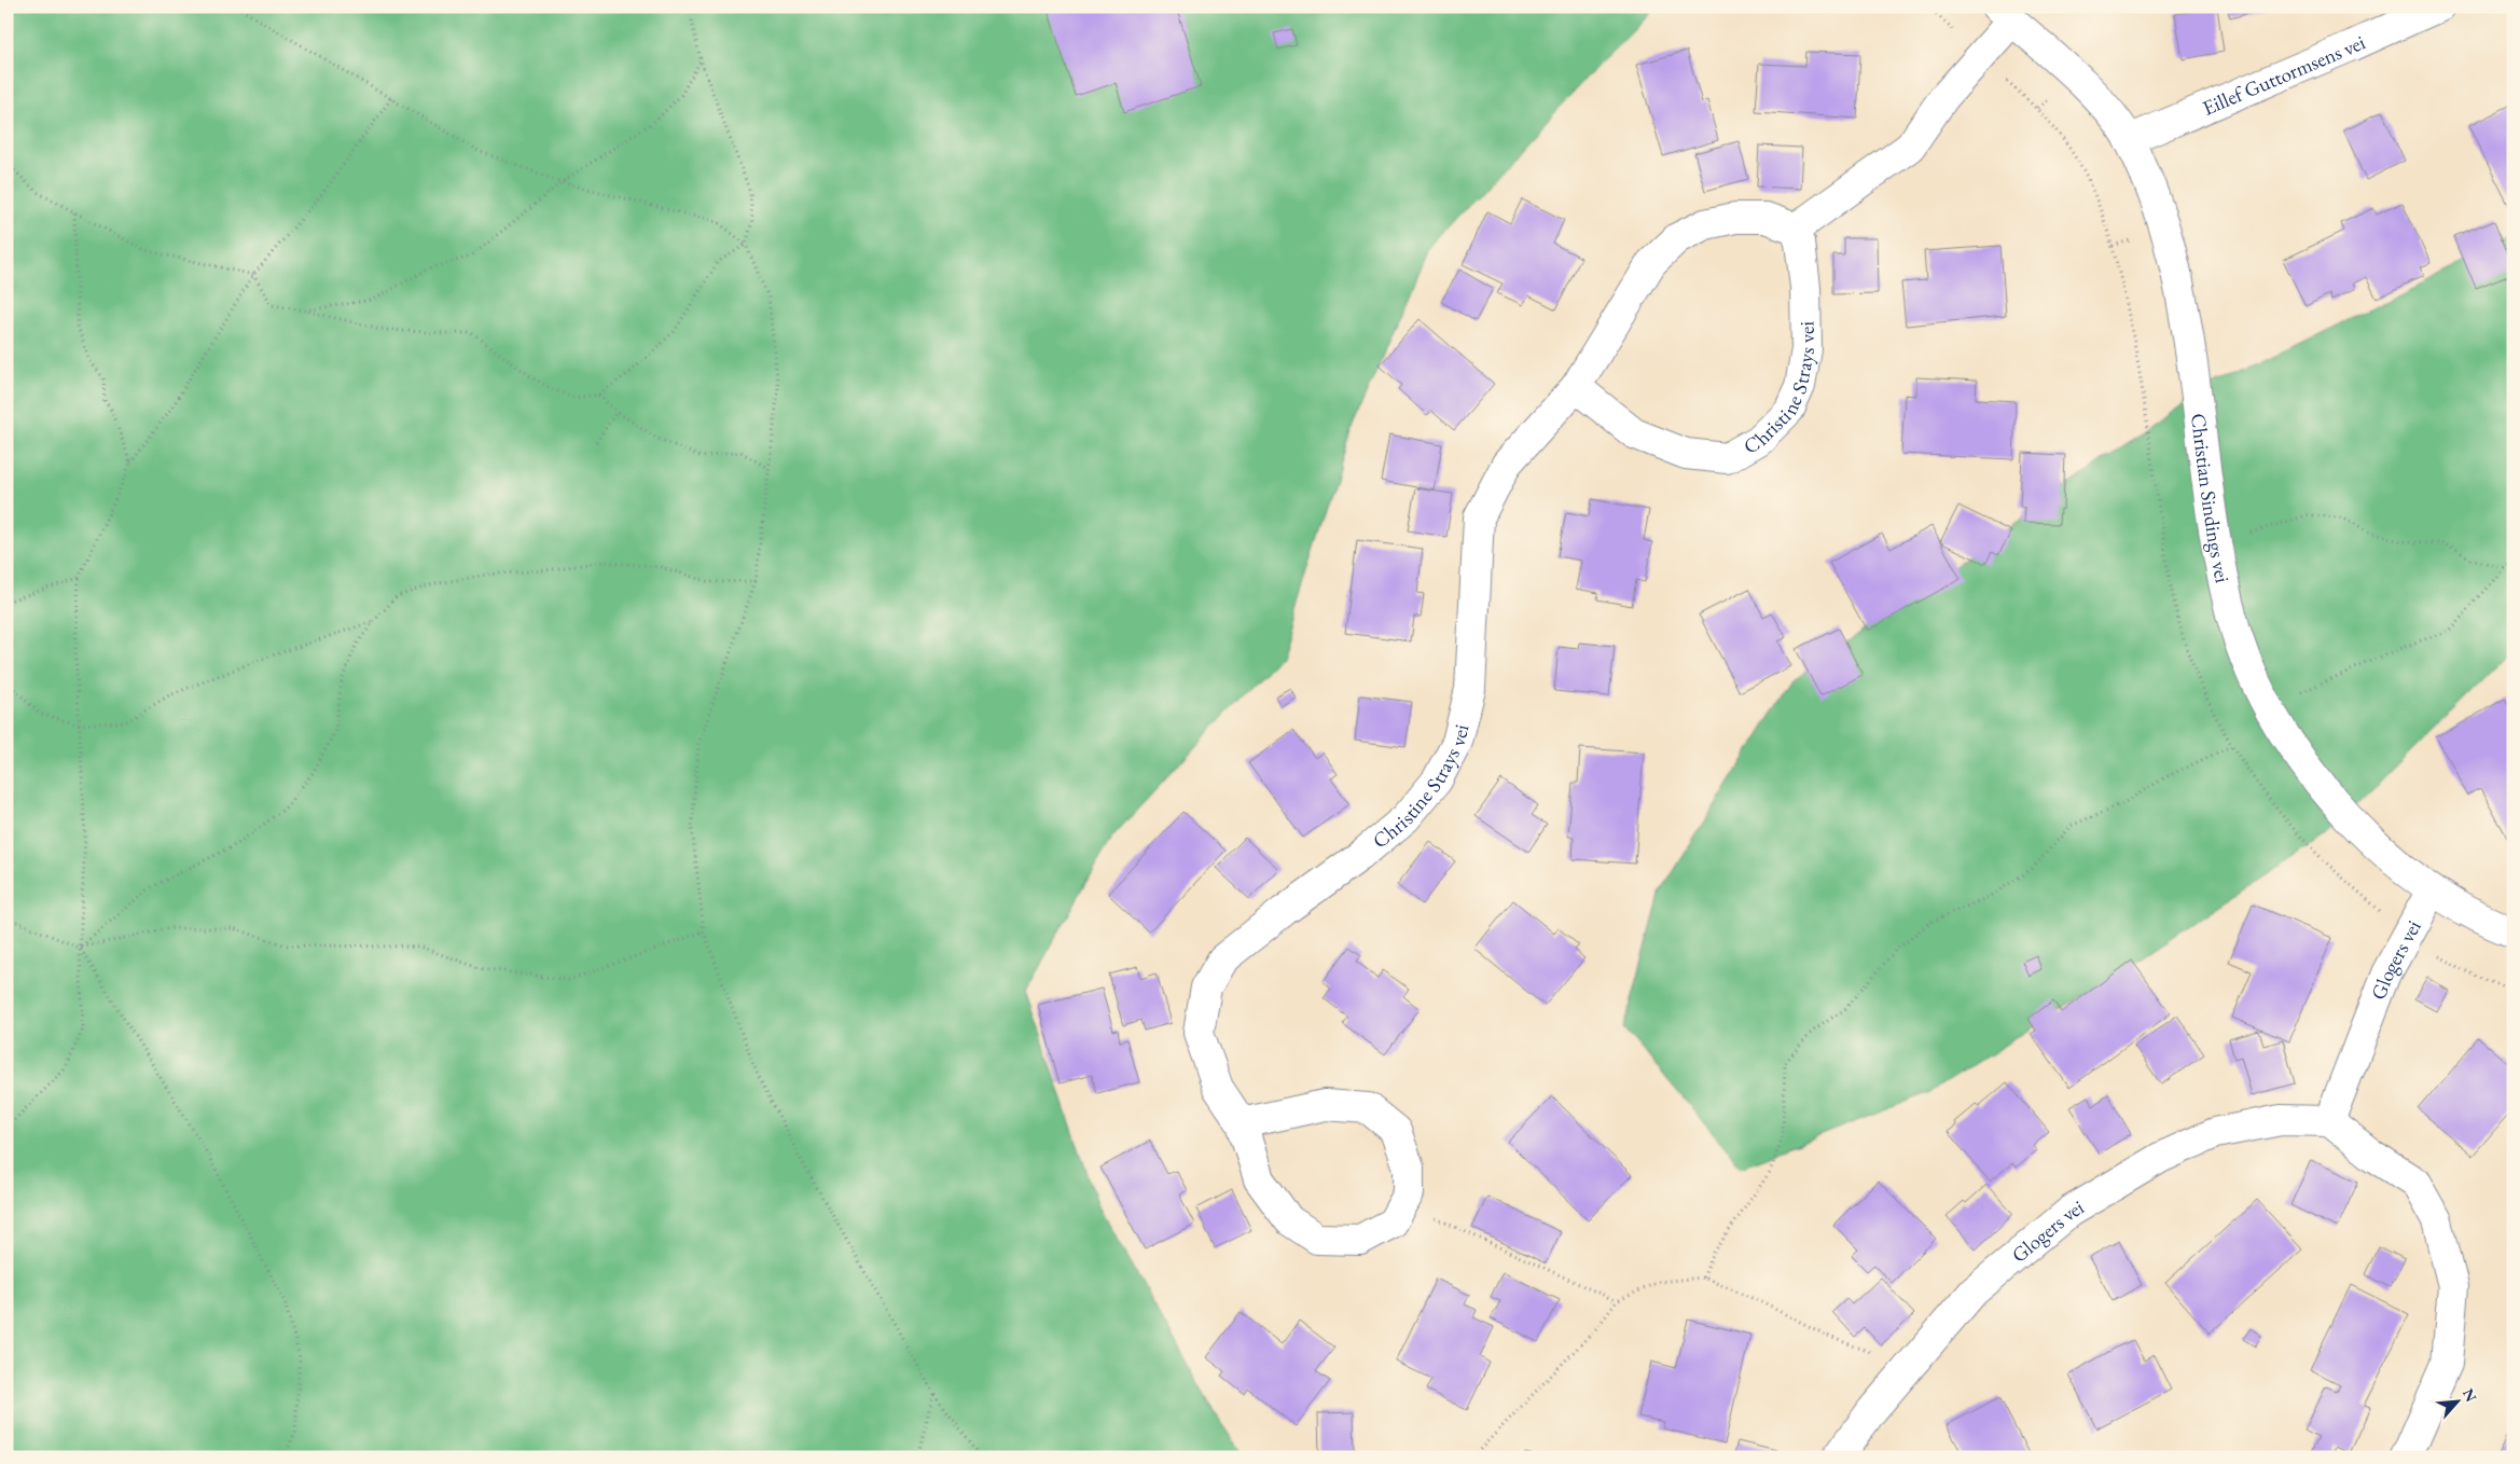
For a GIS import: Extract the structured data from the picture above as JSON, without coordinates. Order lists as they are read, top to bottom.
{
  "streets": {
    "street": [
      "Eillef Guttormsens vei",
      "Christine Strays vei",
      "Christian Sindings vei",
      "Glogers vei"
    ]
  },
  "crossings": [
    ["Eillef Guttormsens vei", "Christian Sindings vei"],
    ["Christian Sindings vei", "Glogers vei"]
  ],
  "north": "top right"
}
